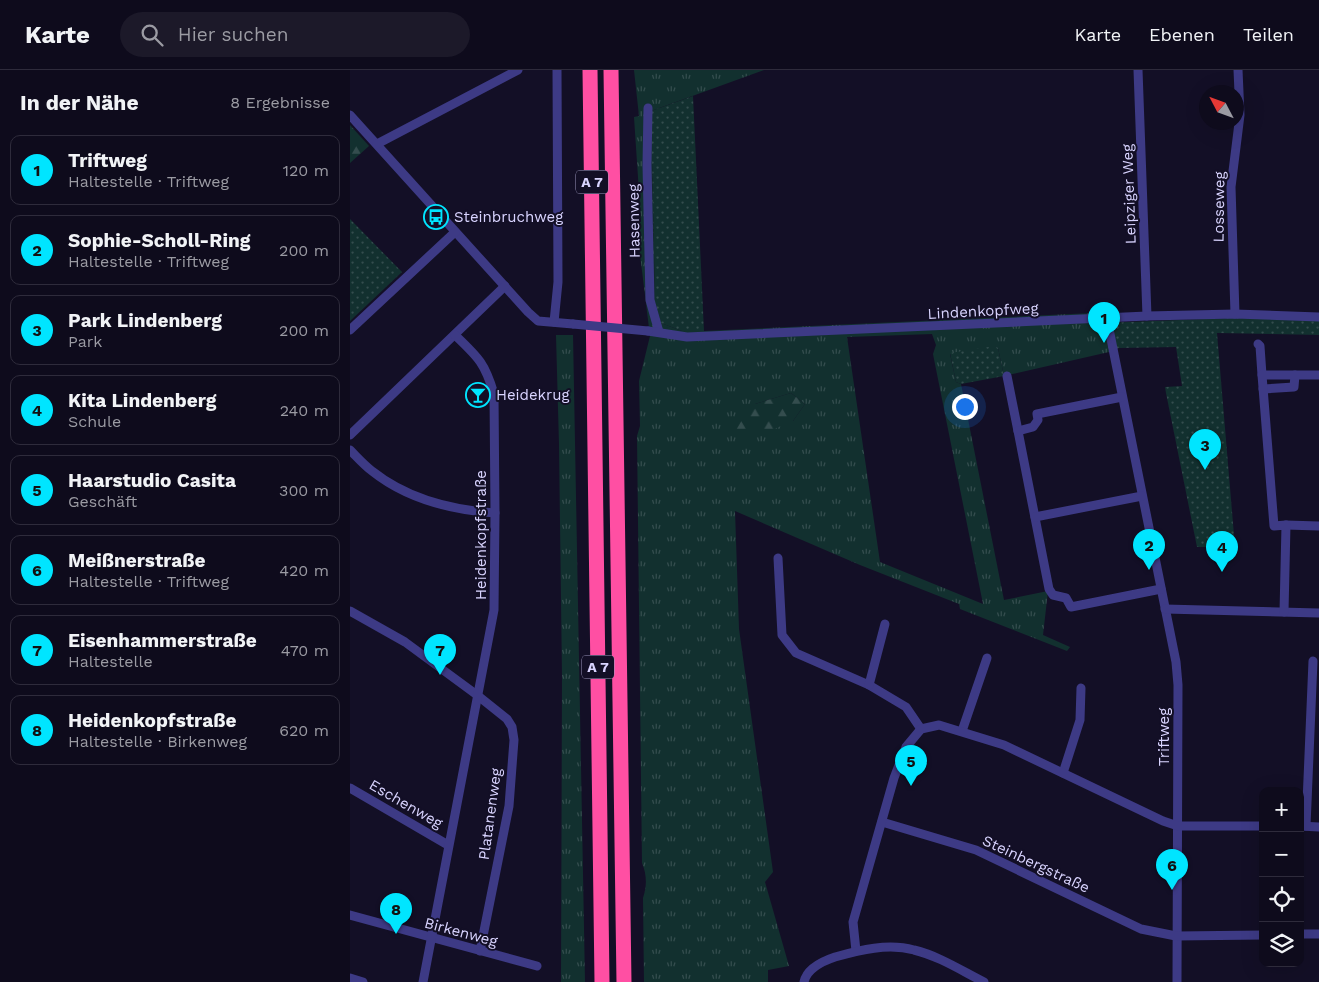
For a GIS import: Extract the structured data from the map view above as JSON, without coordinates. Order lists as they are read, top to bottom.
{
  "streets": {
    "highway": ["A 7"],
    "street": [
      "Leipziger Weg",
      "Losseweg",
      "Hasenweg",
      "Lindenkopfweg",
      "Heidenkopfstraße",
      "Triftweg",
      "Eschenweg",
      "Platanenweg",
      "Steinbergstraße",
      "Birkenweg"
    ]
  },
  "crossings": [
    ["Leipziger Weg", "Lindenkopfweg"],
    ["Losseweg", "Lindenkopfweg"],
    ["Hasenweg", "Lindenkopfweg"],
    ["Lindenkopfweg", "Triftweg"],
    ["Heidenkopfstraße", "Eschenweg"],
    ["Heidenkopfstraße", "Platanenweg"],
    ["Heidenkopfstraße", "Birkenweg"],
    ["Triftweg", "Steinbergstraße"],
    ["Platanenweg", "Birkenweg"]
  ],
  "places": {
    "bus stop": ["Steinbruchweg"],
    "bar": ["Heidekrug"]
  },
  "north": "top left",
  "page": {
    "header": "Karte",
    "search": "Hier suchen",
    "nav": ["Karte", "Ebenen", "Teilen"],
    "heading": ["In der Nähe", "8 Ergebnisse"],
    "list": [
      {
        "mark": "1",
        "name": "Triftweg",
        "note": "Haltestelle · Triftweg",
        "value": "120 m"
      },
      {
        "mark": "2",
        "name": "Sophie-Scholl-Ring",
        "note": "Haltestelle · Triftweg",
        "value": "200 m"
      },
      {
        "mark": "3",
        "name": "Park Lindenberg",
        "note": "Park",
        "value": "200 m"
      },
      {
        "mark": "4",
        "name": "Kita Lindenberg",
        "note": "Schule",
        "value": "240 m"
      },
      {
        "mark": "5",
        "name": "Haarstudio Casita",
        "note": "Geschäft",
        "value": "300 m"
      },
      {
        "mark": "6",
        "name": "Meißnerstraße",
        "note": "Haltestelle · Triftweg",
        "value": "420 m"
      },
      {
        "mark": "7",
        "name": "Eisenhammerstraße",
        "note": "Haltestelle",
        "value": "470 m"
      },
      {
        "mark": "8",
        "name": "Heidenkopfstraße",
        "note": "Haltestelle · Birkenweg",
        "value": "620 m"
      }
    ],
    "pins": [
      "1",
      "3",
      "2",
      "4",
      "7",
      "5",
      "6",
      "8"
    ],
    "map_buttons": ["+", "−"]
  }
}
